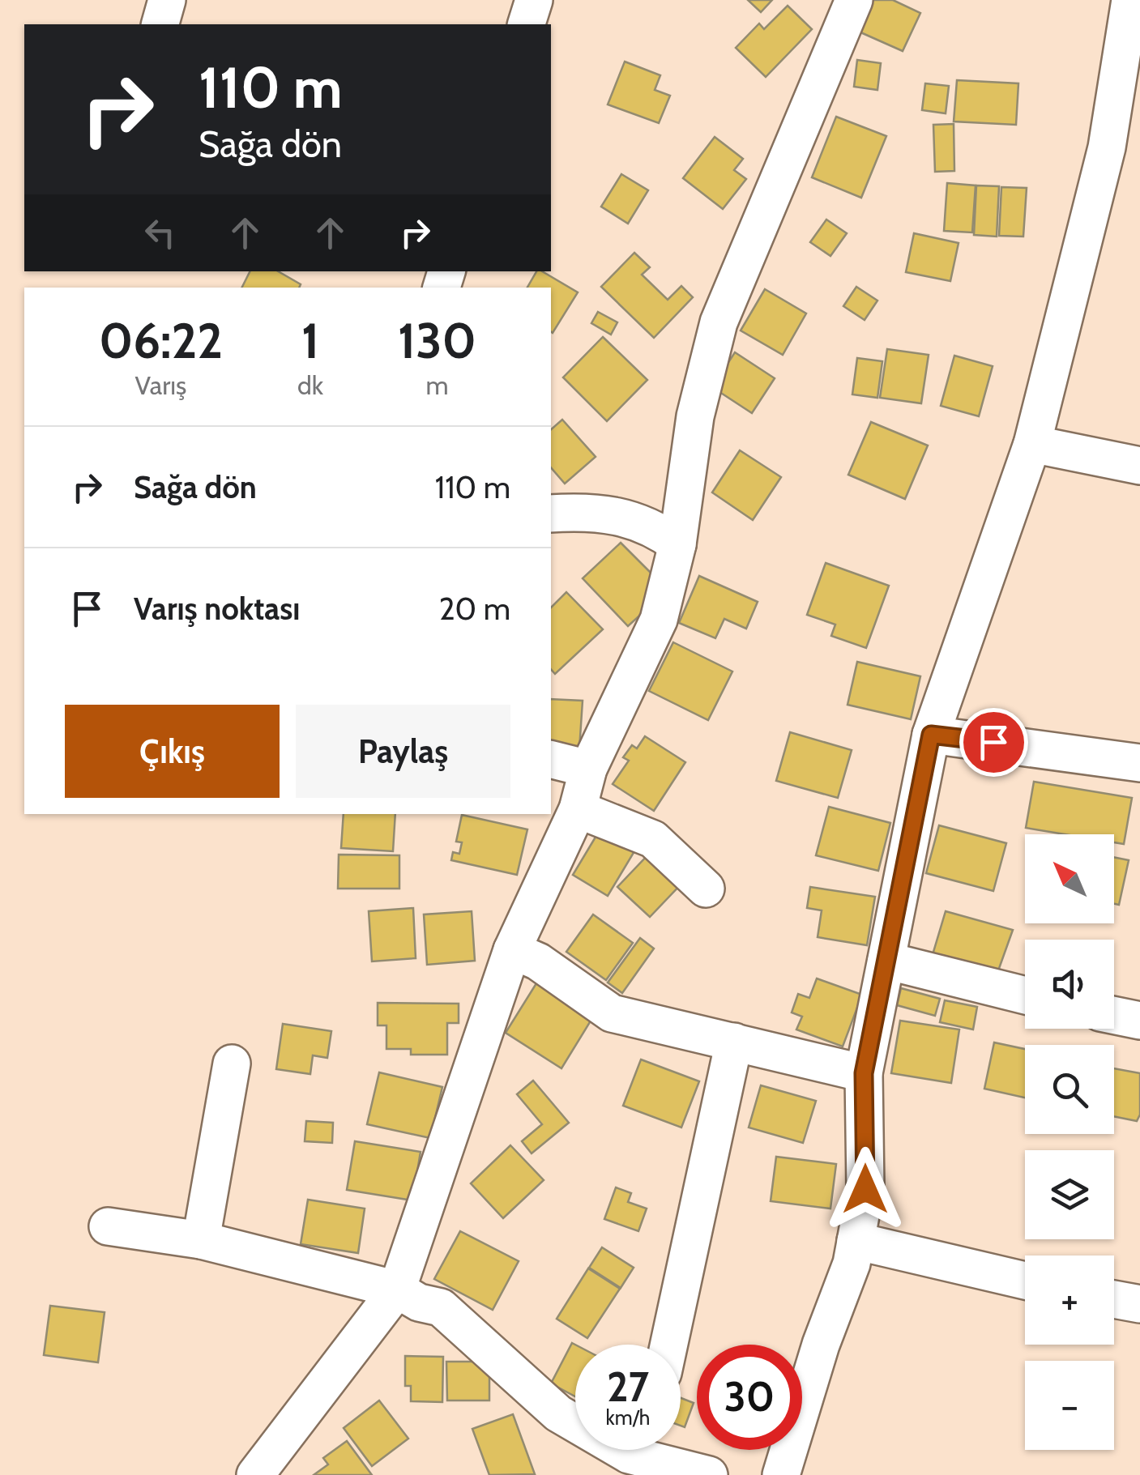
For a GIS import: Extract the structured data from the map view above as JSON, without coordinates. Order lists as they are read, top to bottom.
{
  "north": "top left",
  "page": {
    "turn": ["110 m", "Sağa dön"],
    "eta": [
      "06:22",
      "Varış",
      "1",
      "dk",
      "130",
      "m"
    ],
    "list": [
      {
        "name": "Sağa dön",
        "value": "110 m"
      },
      {
        "name": "Varış noktası",
        "value": "20 m"
      }
    ],
    "buttons": ["Çıkış", "Paylaş"],
    "map_buttons": ["+", "−"],
    "speed": "27 km/h",
    "limit": "30"
  }
}
